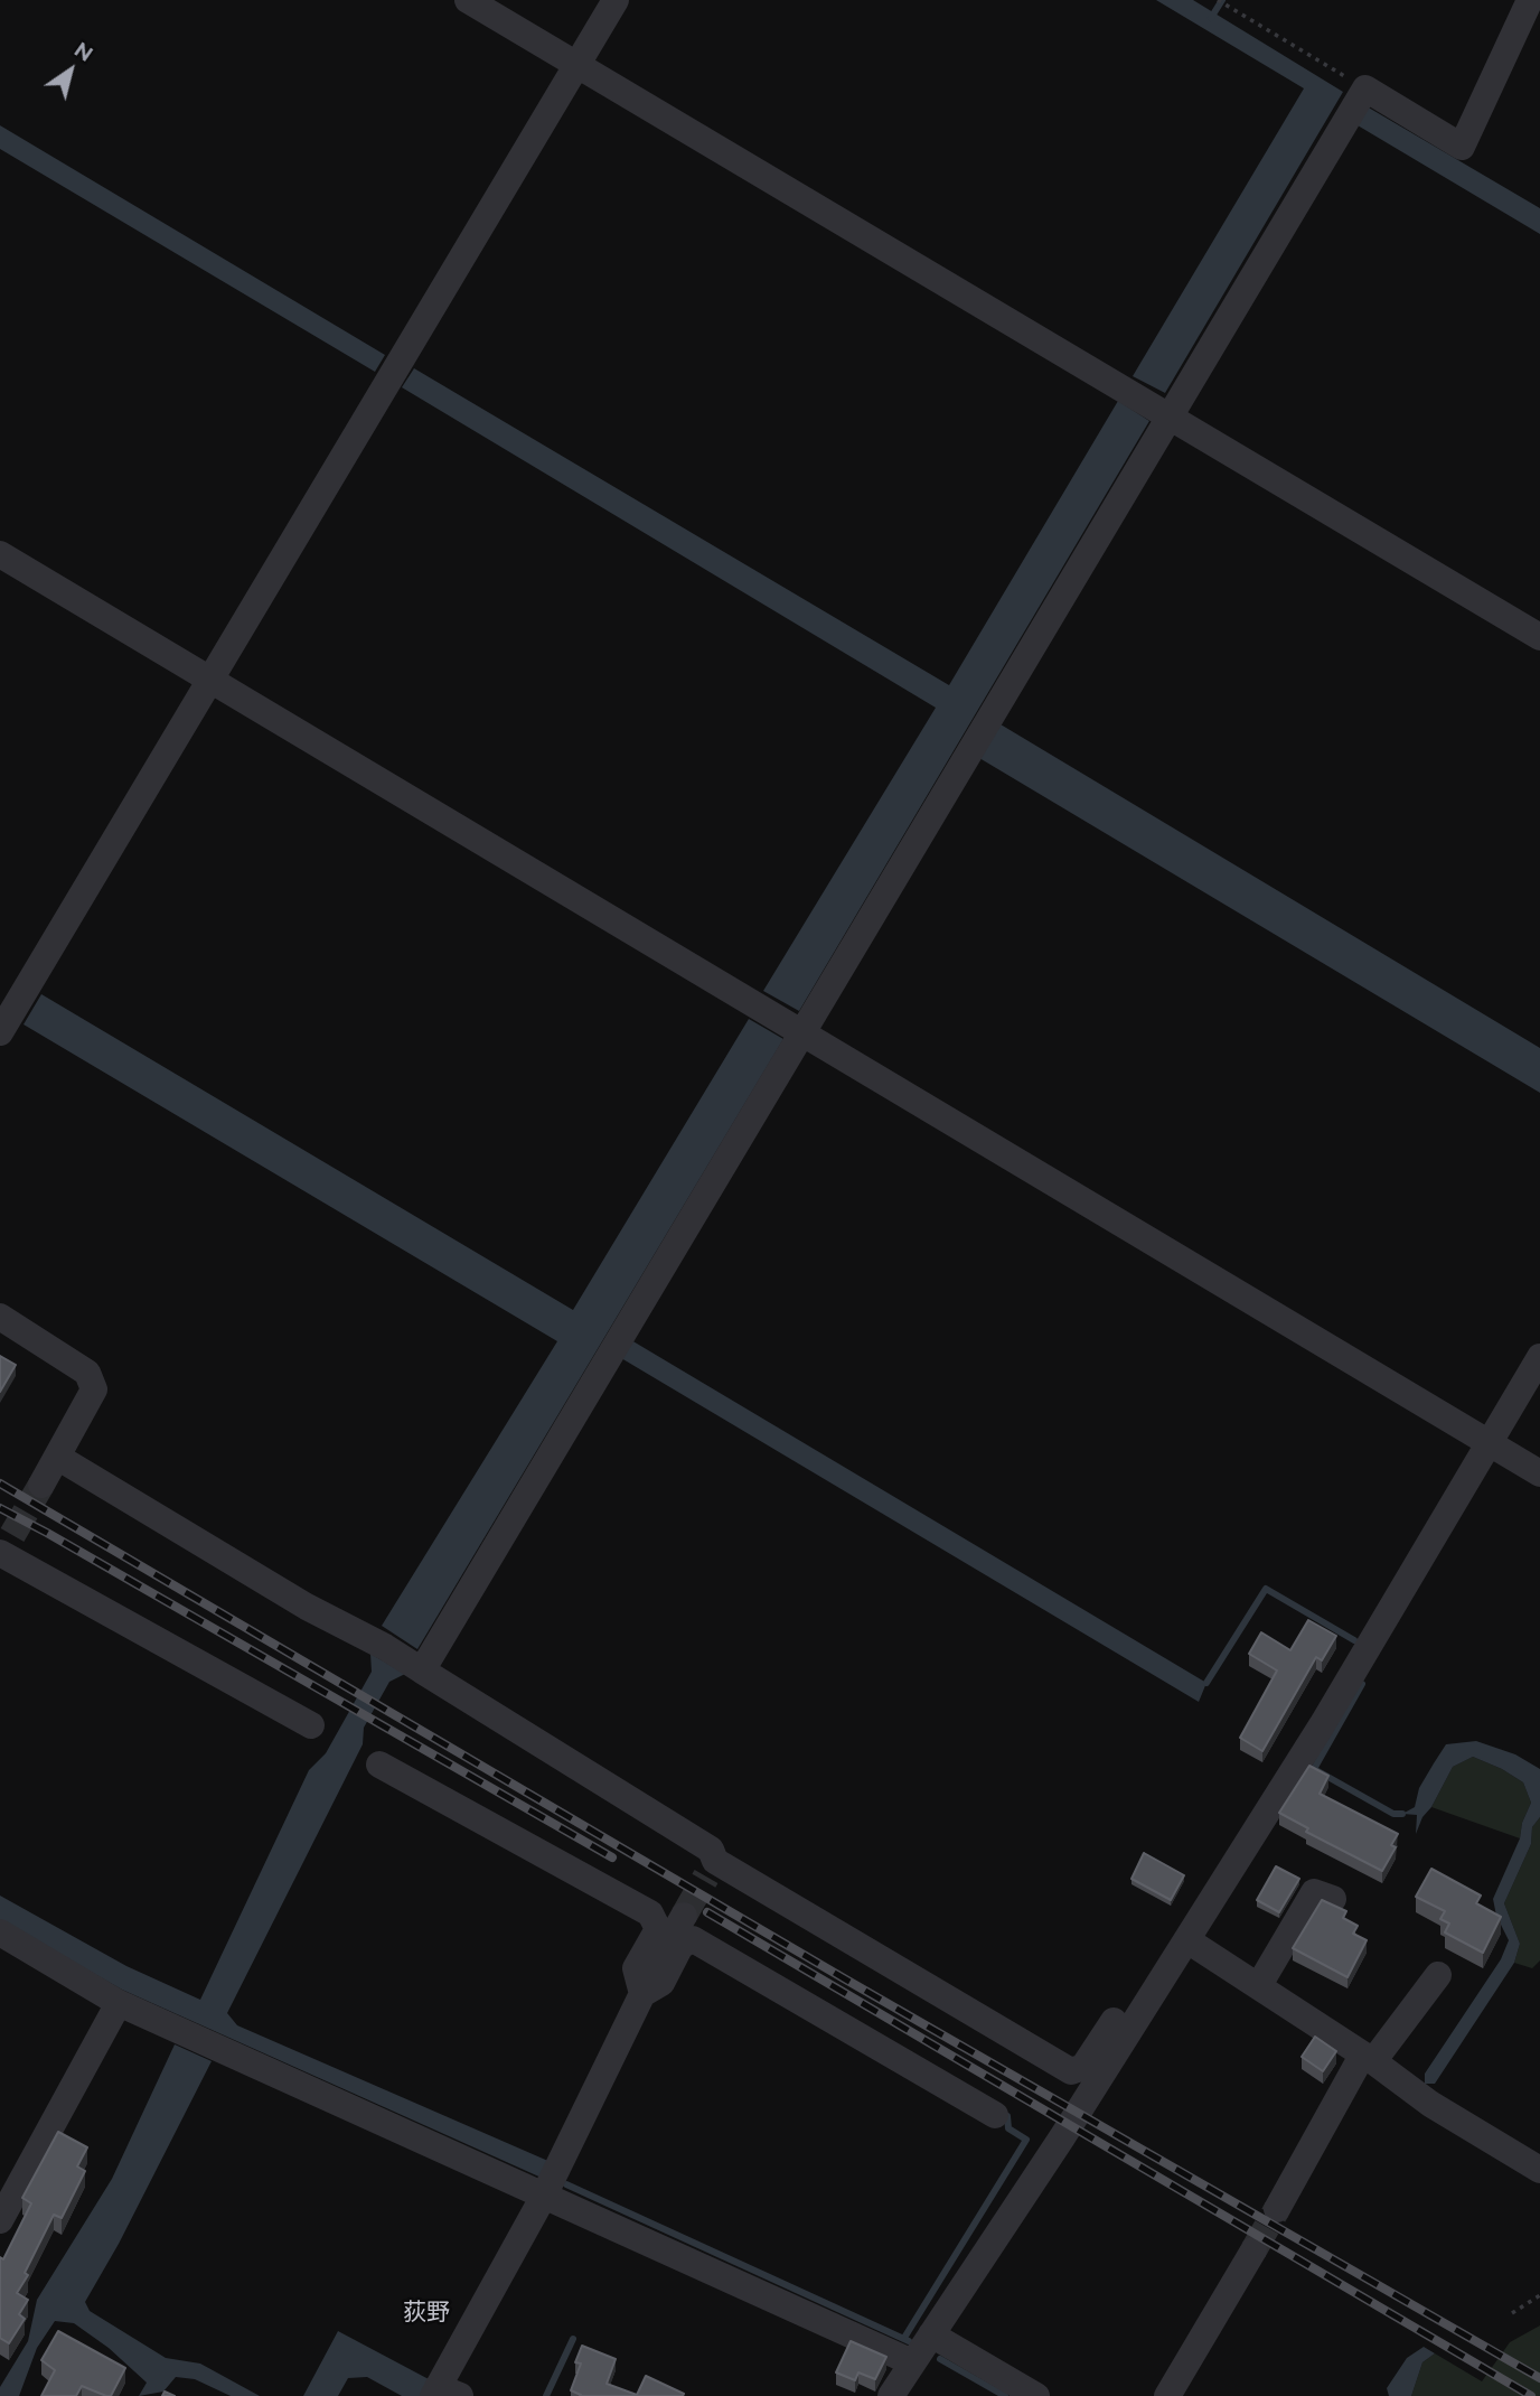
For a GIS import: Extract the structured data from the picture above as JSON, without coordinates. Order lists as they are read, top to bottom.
{
  "districts": ["荻野"],
  "north": "top right"
}
